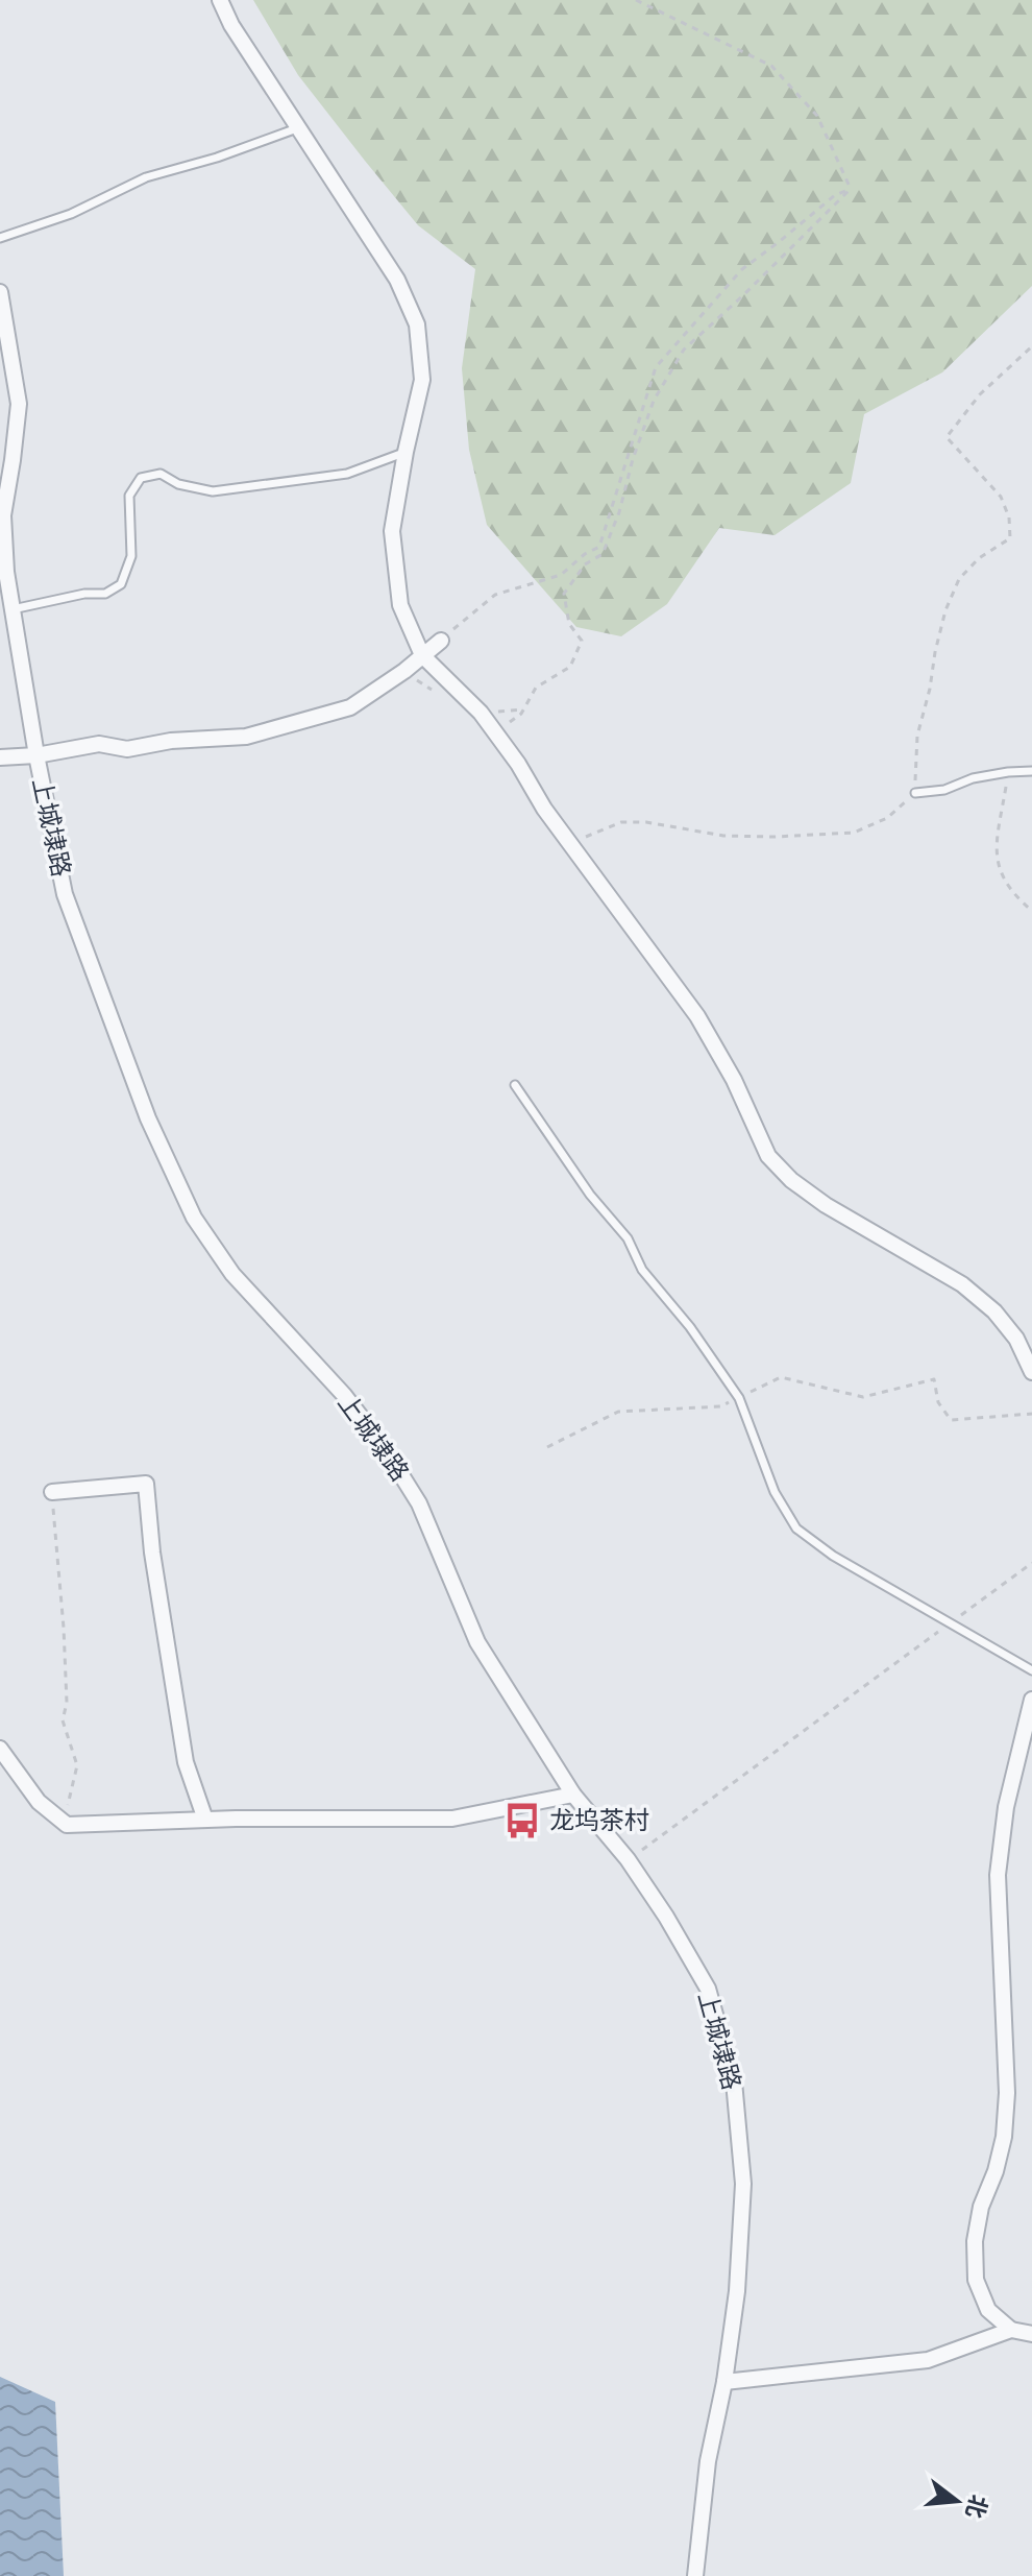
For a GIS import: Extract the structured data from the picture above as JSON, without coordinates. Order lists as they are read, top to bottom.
{
  "streets": {
    "street": ["上城埭路"]
  },
  "places": {
    "bus stop": ["龙坞茶村"]
  },
  "north": "right"
}
